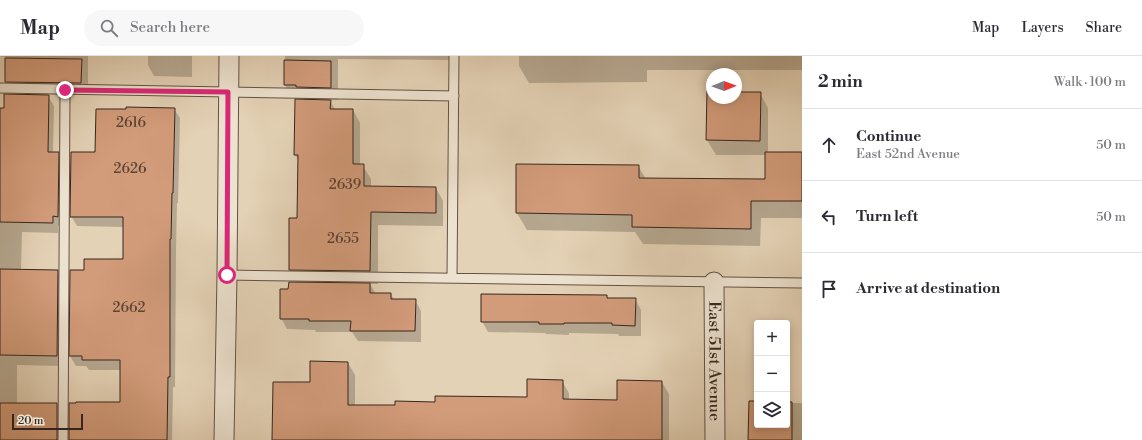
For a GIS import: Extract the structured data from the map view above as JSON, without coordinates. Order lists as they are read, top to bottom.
{
  "streets": {
    "street": ["East 51st Avenue"]
  },
  "house_numbers": [
    "2616",
    "2626",
    "2639",
    "2655",
    "2662"
  ],
  "scale_bar": "20 m",
  "north": "right",
  "page": {
    "header": "Map",
    "search": "Search here",
    "nav": ["Map", "Layers", "Share"],
    "heading": ["2 min", "Walk · 100 m"],
    "list": [
      ["Continue", "East 52nd Avenue", "50 m"],
      ["Turn left", "50 m"],
      "Arrive at destination"
    ],
    "map_buttons": ["+", "−"],
    "scale": "20 m"
  }
}
